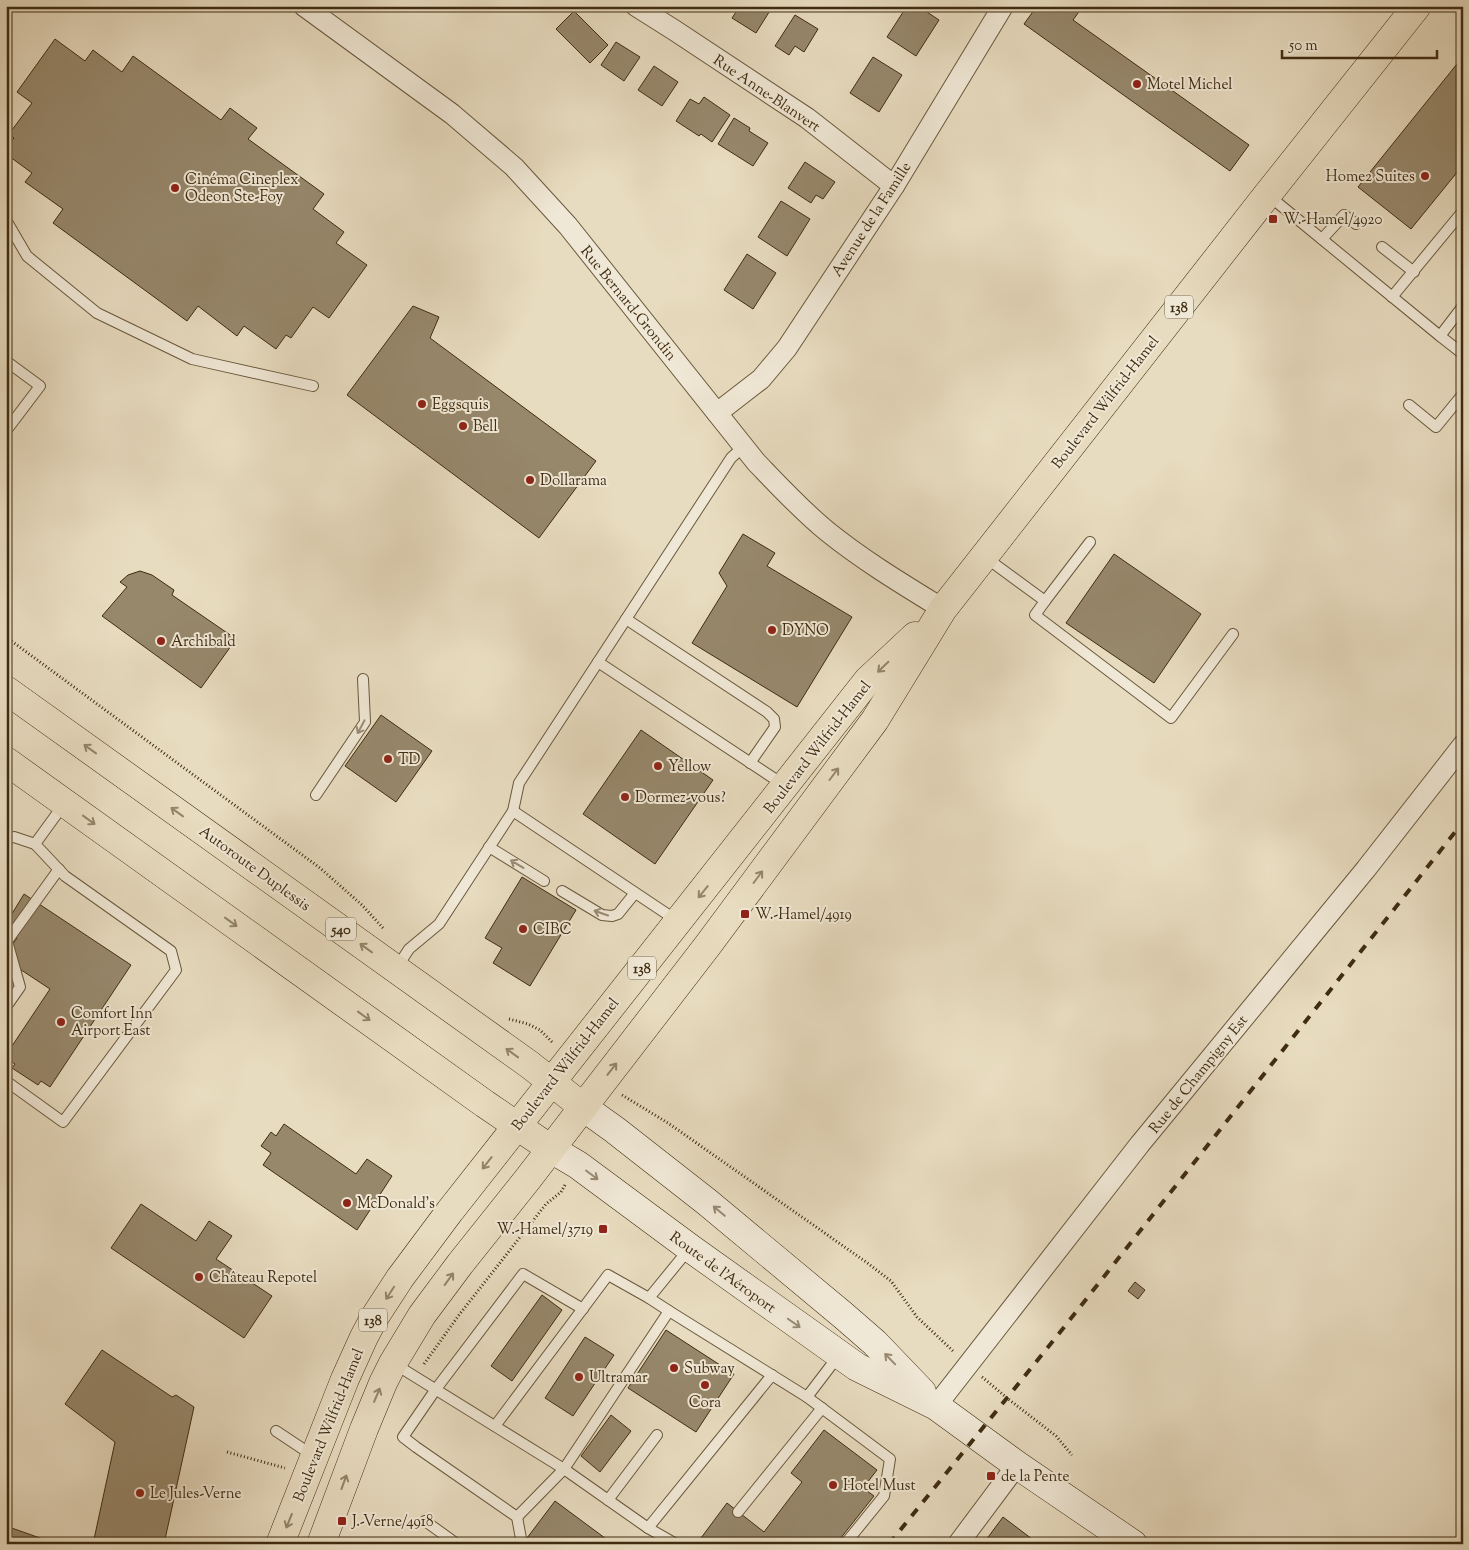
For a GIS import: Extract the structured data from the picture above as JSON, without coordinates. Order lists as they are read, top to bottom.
{
  "streets": {
    "main road": [
      "138",
      "Boulevard Wilfrid-Hamel",
      "Autoroute Duplessis",
      "540",
      "Route de l'Aéroport"
    ],
    "street": [
      "Rue Anne-Blanvert",
      "Avenue de la Famille",
      "Rue Bernard-Grondin",
      "Rue de Champigny Est"
    ]
  },
  "crossings": [
    ["Rue Anne-Blanvert", "Avenue de la Famille"],
    ["Avenue de la Famille", "Rue Bernard-Grondin"],
    ["Rue Bernard-Grondin", "Boulevard Wilfrid-Hamel"],
    ["Boulevard Wilfrid-Hamel", "Autoroute Duplessis"],
    ["Boulevard Wilfrid-Hamel", "Route de l'Aéroport"],
    ["Autoroute Duplessis", "Route de l'Aéroport"],
    ["Rue de Champigny Est", "Route de l'Aéroport"]
  ],
  "places": {
    "other": [
      "Motel Michel",
      "Home2 Suites",
      "Cinéma Cineplex Odeon Ste-Foy",
      "Eggsquis",
      "Bell",
      "Dollarama",
      "DYNO",
      "Archibald",
      "TD",
      "Yellow",
      "Dormez-vous?",
      "CIBC",
      "Comfort Inn Airport East",
      "McDonald's",
      "Château Repotel",
      "Subway",
      "Ultramar",
      "Cora",
      "Hotel Must",
      "Le Jules-Verne"
    ],
    "transit": [
      "W.-Hamel/4920",
      "W.-Hamel/4919",
      "W.-Hamel/3719",
      "de la Pente",
      "J.-Verne/4918"
    ]
  },
  "scale_bar": "50 m"
}
